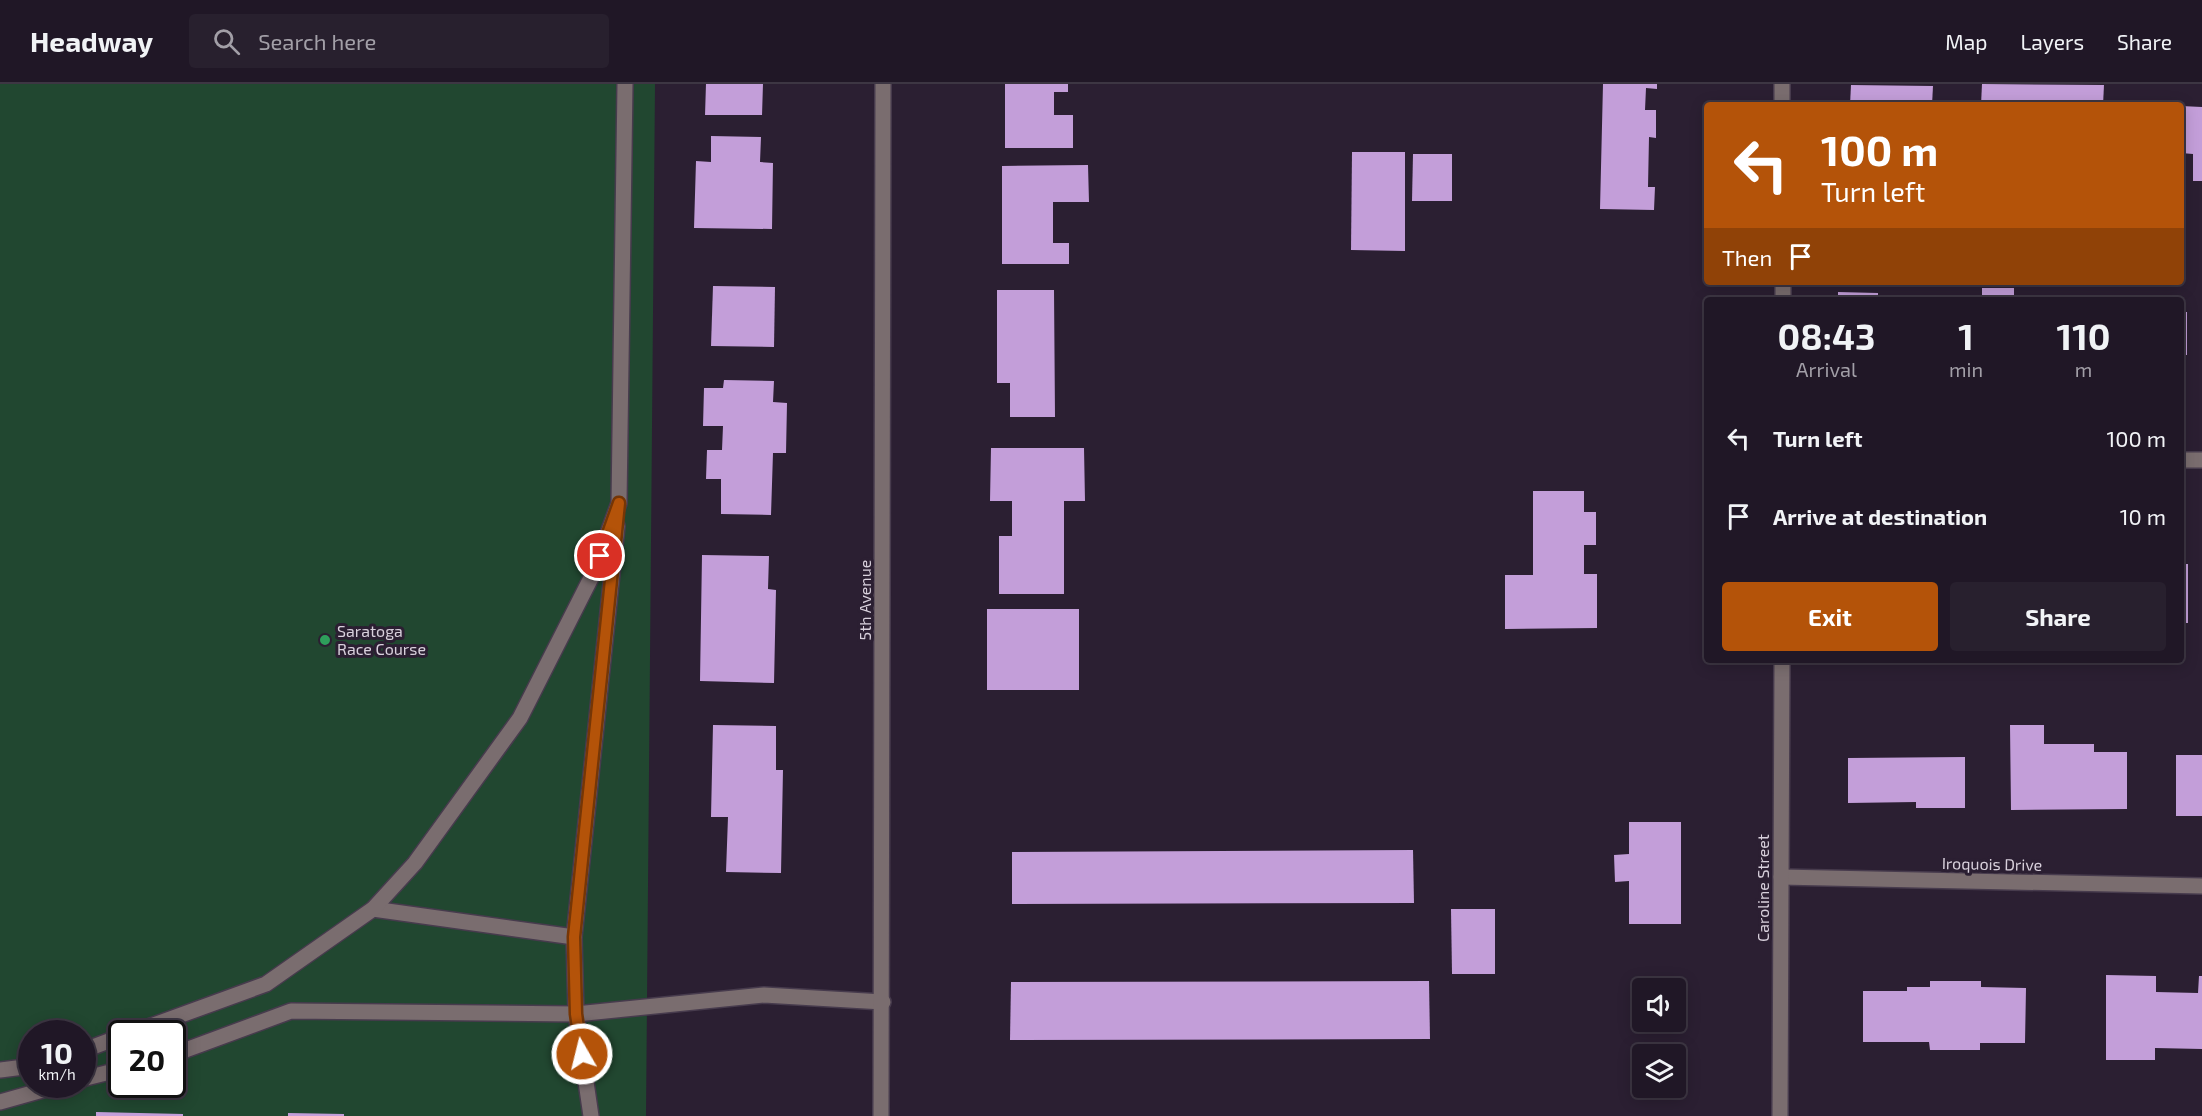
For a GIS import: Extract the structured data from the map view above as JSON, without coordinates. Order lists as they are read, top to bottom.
{
  "streets": {
    "street": ["5th Avenue", "Iroquois Drive", "Caroline Street"]
  },
  "crossings": [
    ["Iroquois Drive", "Caroline Street"]
  ],
  "places": ["Saratoga Race Course"],
  "page": {
    "header": "Headway",
    "search": "Search here",
    "nav": ["Map", "Layers", "Share"],
    "turn": ["100 m", "Turn left"],
    "then": "Then",
    "eta": [
      "08:43",
      "Arrival",
      "1",
      "min",
      "110",
      "m"
    ],
    "list": [
      {
        "name": "Turn left",
        "value": "100 m"
      },
      {
        "name": "Arrive at destination",
        "value": "10 m"
      }
    ],
    "buttons": ["Exit", "Share"],
    "speed": "10 km/h",
    "limit": "20"
  }
}
